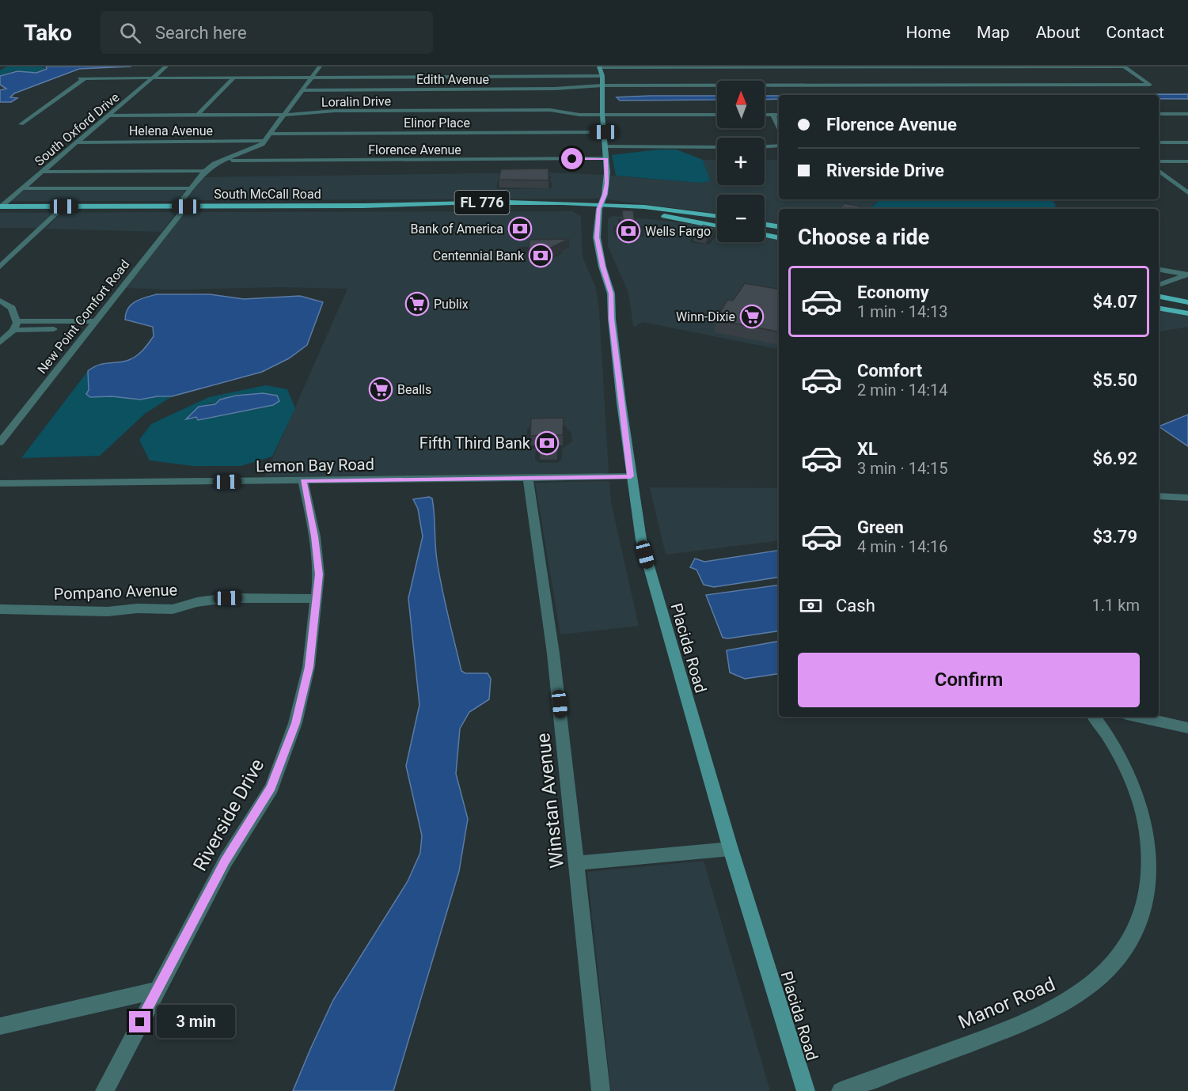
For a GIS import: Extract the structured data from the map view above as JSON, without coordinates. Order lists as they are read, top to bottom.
{
  "streets": {
    "main road": ["South McCall Road", "FL 776", "Placida Road"],
    "street": [
      "Edith Avenue",
      "Loralin Drive",
      "Elinor Place",
      "South Oxford Drive",
      "Helena Avenue",
      "Florence Avenue",
      "New Point Comfort Road",
      "Lemon Bay Road",
      "Pompano Avenue",
      "Winstan Avenue",
      "Riverside Drive",
      "Manor Road"
    ]
  },
  "crossings": [
    ["Edith Avenue", "Placida Road"],
    ["Loralin Drive", "South Oxford Drive"],
    ["Loralin Drive", "Placida Road"],
    ["Elinor Place", "Placida Road"],
    ["South Oxford Drive", "Helena Avenue"],
    ["South Oxford Drive", "South McCall Road"],
    ["Florence Avenue", "Placida Road"],
    ["South McCall Road", "New Point Comfort Road"],
    ["South McCall Road", "Placida Road"],
    ["Lemon Bay Road", "Placida Road"],
    ["Lemon Bay Road", "Winstan Avenue"],
    ["Lemon Bay Road", "Riverside Drive"],
    ["Pompano Avenue", "Riverside Drive"]
  ],
  "places": {
    "bank": [
      "Bank of America",
      "Wells Fargo",
      "Centennial Bank",
      "Fifth Third Bank"
    ],
    "supermarket": ["Publix", "Winn-Dixie", "Bealls"]
  },
  "north": "top",
  "page": {
    "header": "Tako",
    "search": "Search here",
    "nav": [
      "Home",
      "Map",
      "About",
      "Contact"
    ],
    "map_buttons": ["+", "−"],
    "banner": ["Florence Avenue", "Riverside Drive"],
    "heading": "Choose a ride",
    "list": [
      {
        "name": "Economy",
        "note": "1 min · 14:13",
        "value": "$4.07"
      },
      {
        "name": "Comfort",
        "note": "2 min · 14:14",
        "value": "$5.50"
      },
      {
        "name": "XL",
        "note": "3 min · 14:15",
        "value": "$6.92"
      },
      {
        "name": "Green",
        "note": "4 min · 14:16",
        "value": "$3.79"
      }
    ],
    "pay": ["Cash", "1.1 km"],
    "buttons": "Confirm",
    "bubble": "3 min"
  }
}
